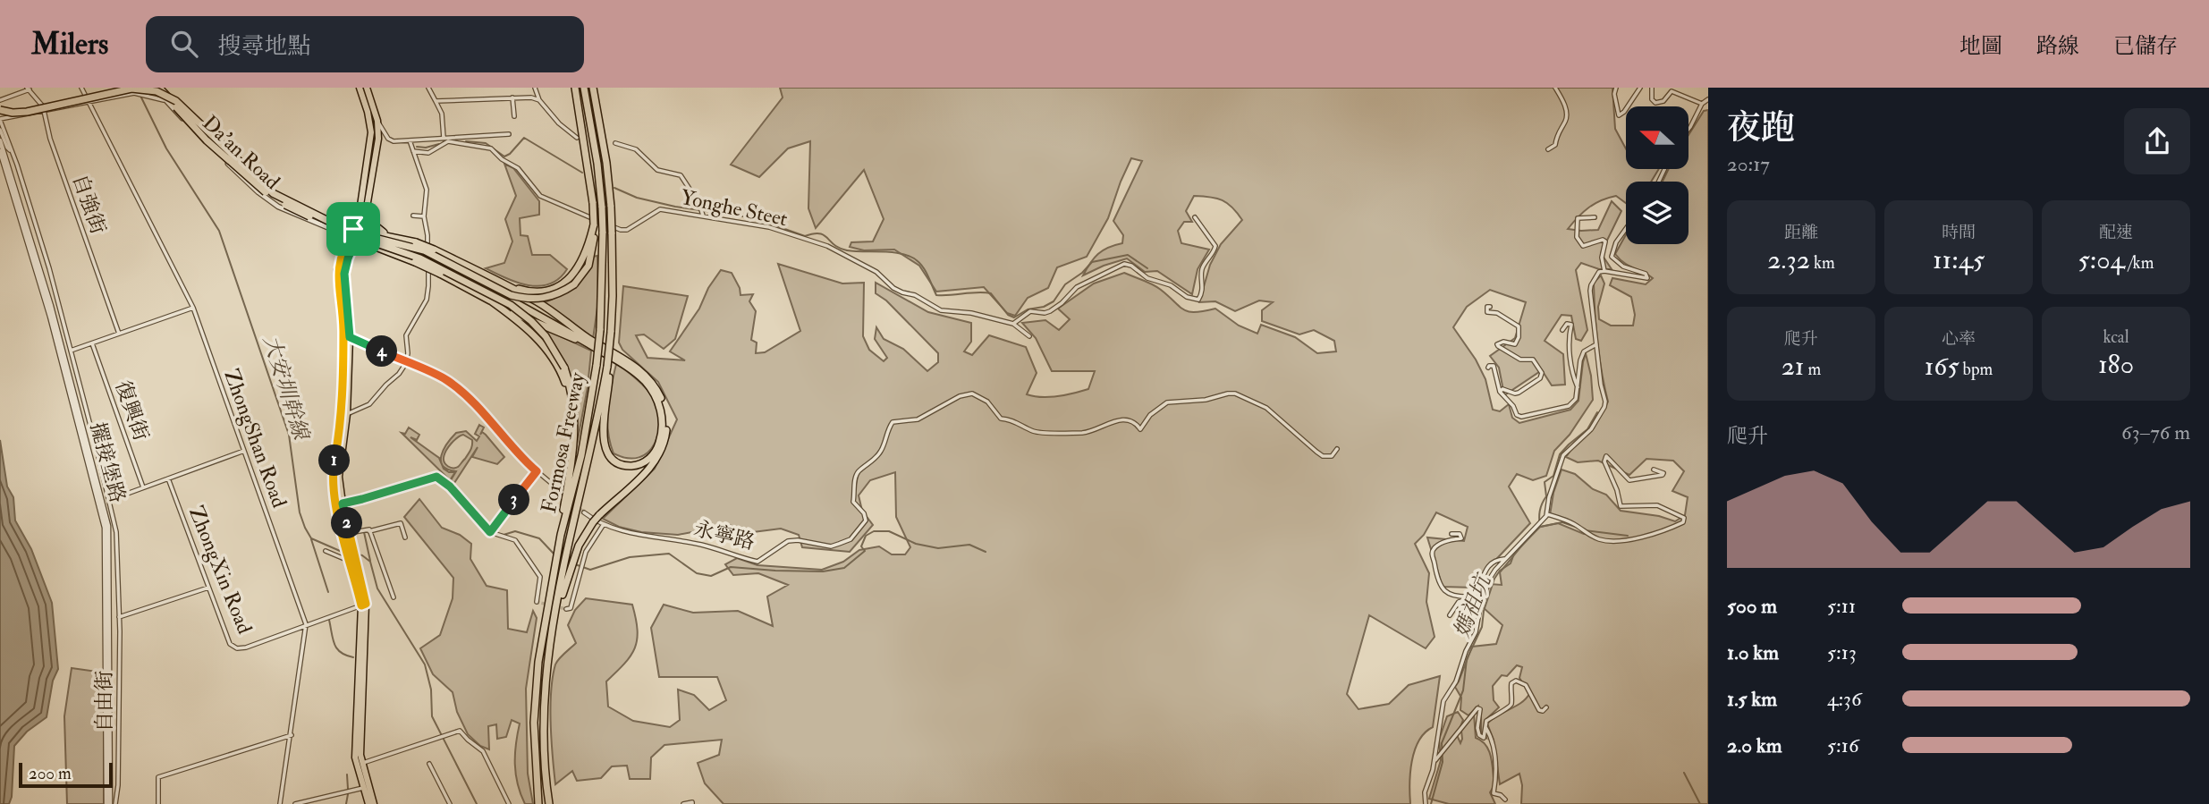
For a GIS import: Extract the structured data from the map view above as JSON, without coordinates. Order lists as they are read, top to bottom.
{
  "streets": {
    "highway": ["Formosa Freeway"],
    "street": [
      "Da'an Road",
      "自強街",
      "Yonghe Steet",
      "復興街",
      "ZhongShan Road",
      "擺接堡路",
      "永寧路",
      "ZhongXin Road",
      "自由街"
    ]
  },
  "crossings": [
    ["ZhongShan Road", "ZhongXin Road"]
  ],
  "water": ["大安圳幹線", "媽祖坑"],
  "scale_bar": "200 m",
  "north": "left",
  "page": {
    "header": "Milers",
    "search": "搜尋地點",
    "nav": ["地圖", "路線", "已儲存"],
    "heading": ["夜跑", "20:17"],
    "stats": [
      ["距離", "2.32 km"],
      ["時間", "11:45"],
      ["配速", "5:04 /km"],
      ["爬升", "21 m"],
      ["心率", "165 bpm"],
      ["kcal", "180"]
    ],
    "pins": [
      "4",
      "1",
      "3",
      "2"
    ],
    "chart": ["爬升", "63–76 m"],
    "list": [
      {
        "name": "500 m",
        "note": "5:11"
      },
      {
        "name": "1.0 km",
        "note": "5:13"
      },
      {
        "name": "1.5 km",
        "note": "4:36"
      },
      {
        "name": "2.0 km",
        "note": "5:16"
      }
    ],
    "scale": "200 m"
  }
}
